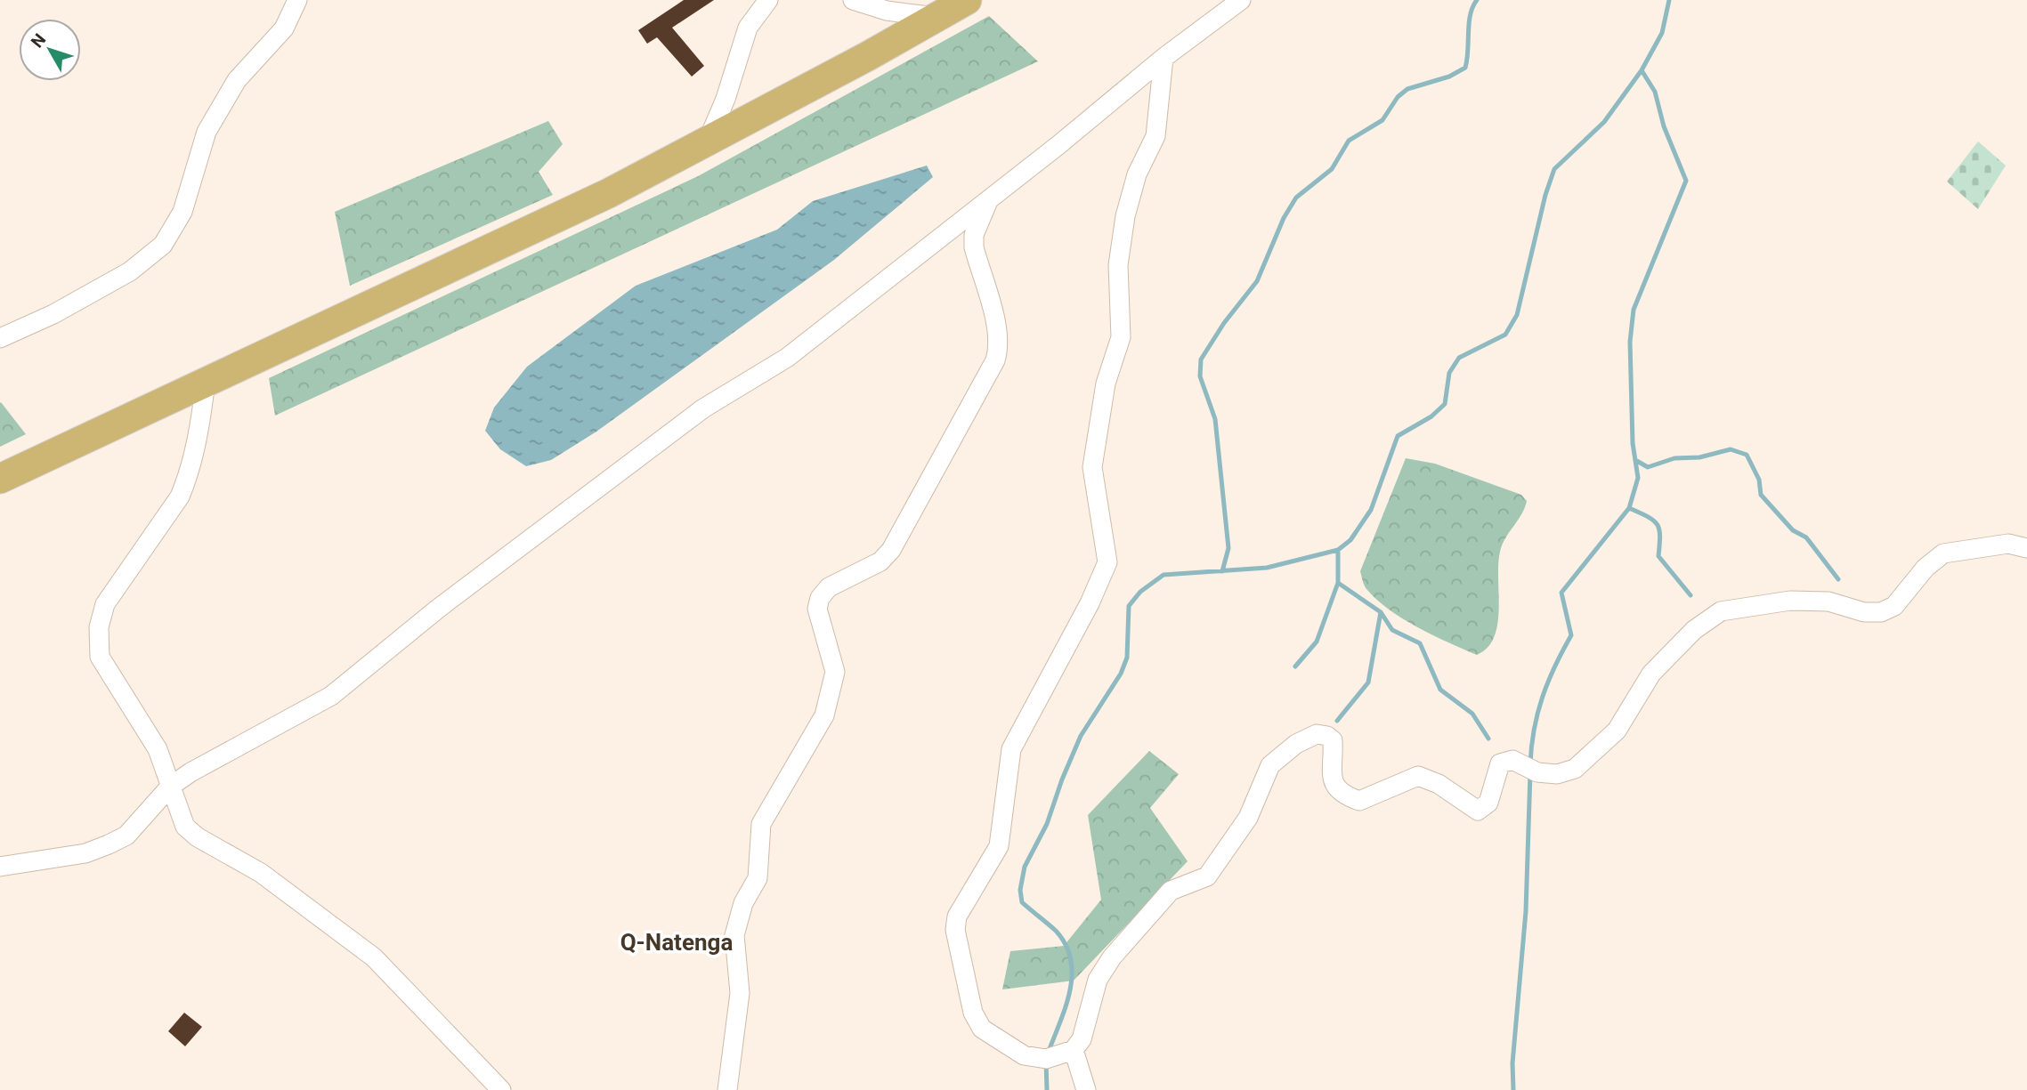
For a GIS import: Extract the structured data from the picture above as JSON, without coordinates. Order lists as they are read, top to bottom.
{
  "districts": ["Q-Natenga"],
  "north": "top left"
}
